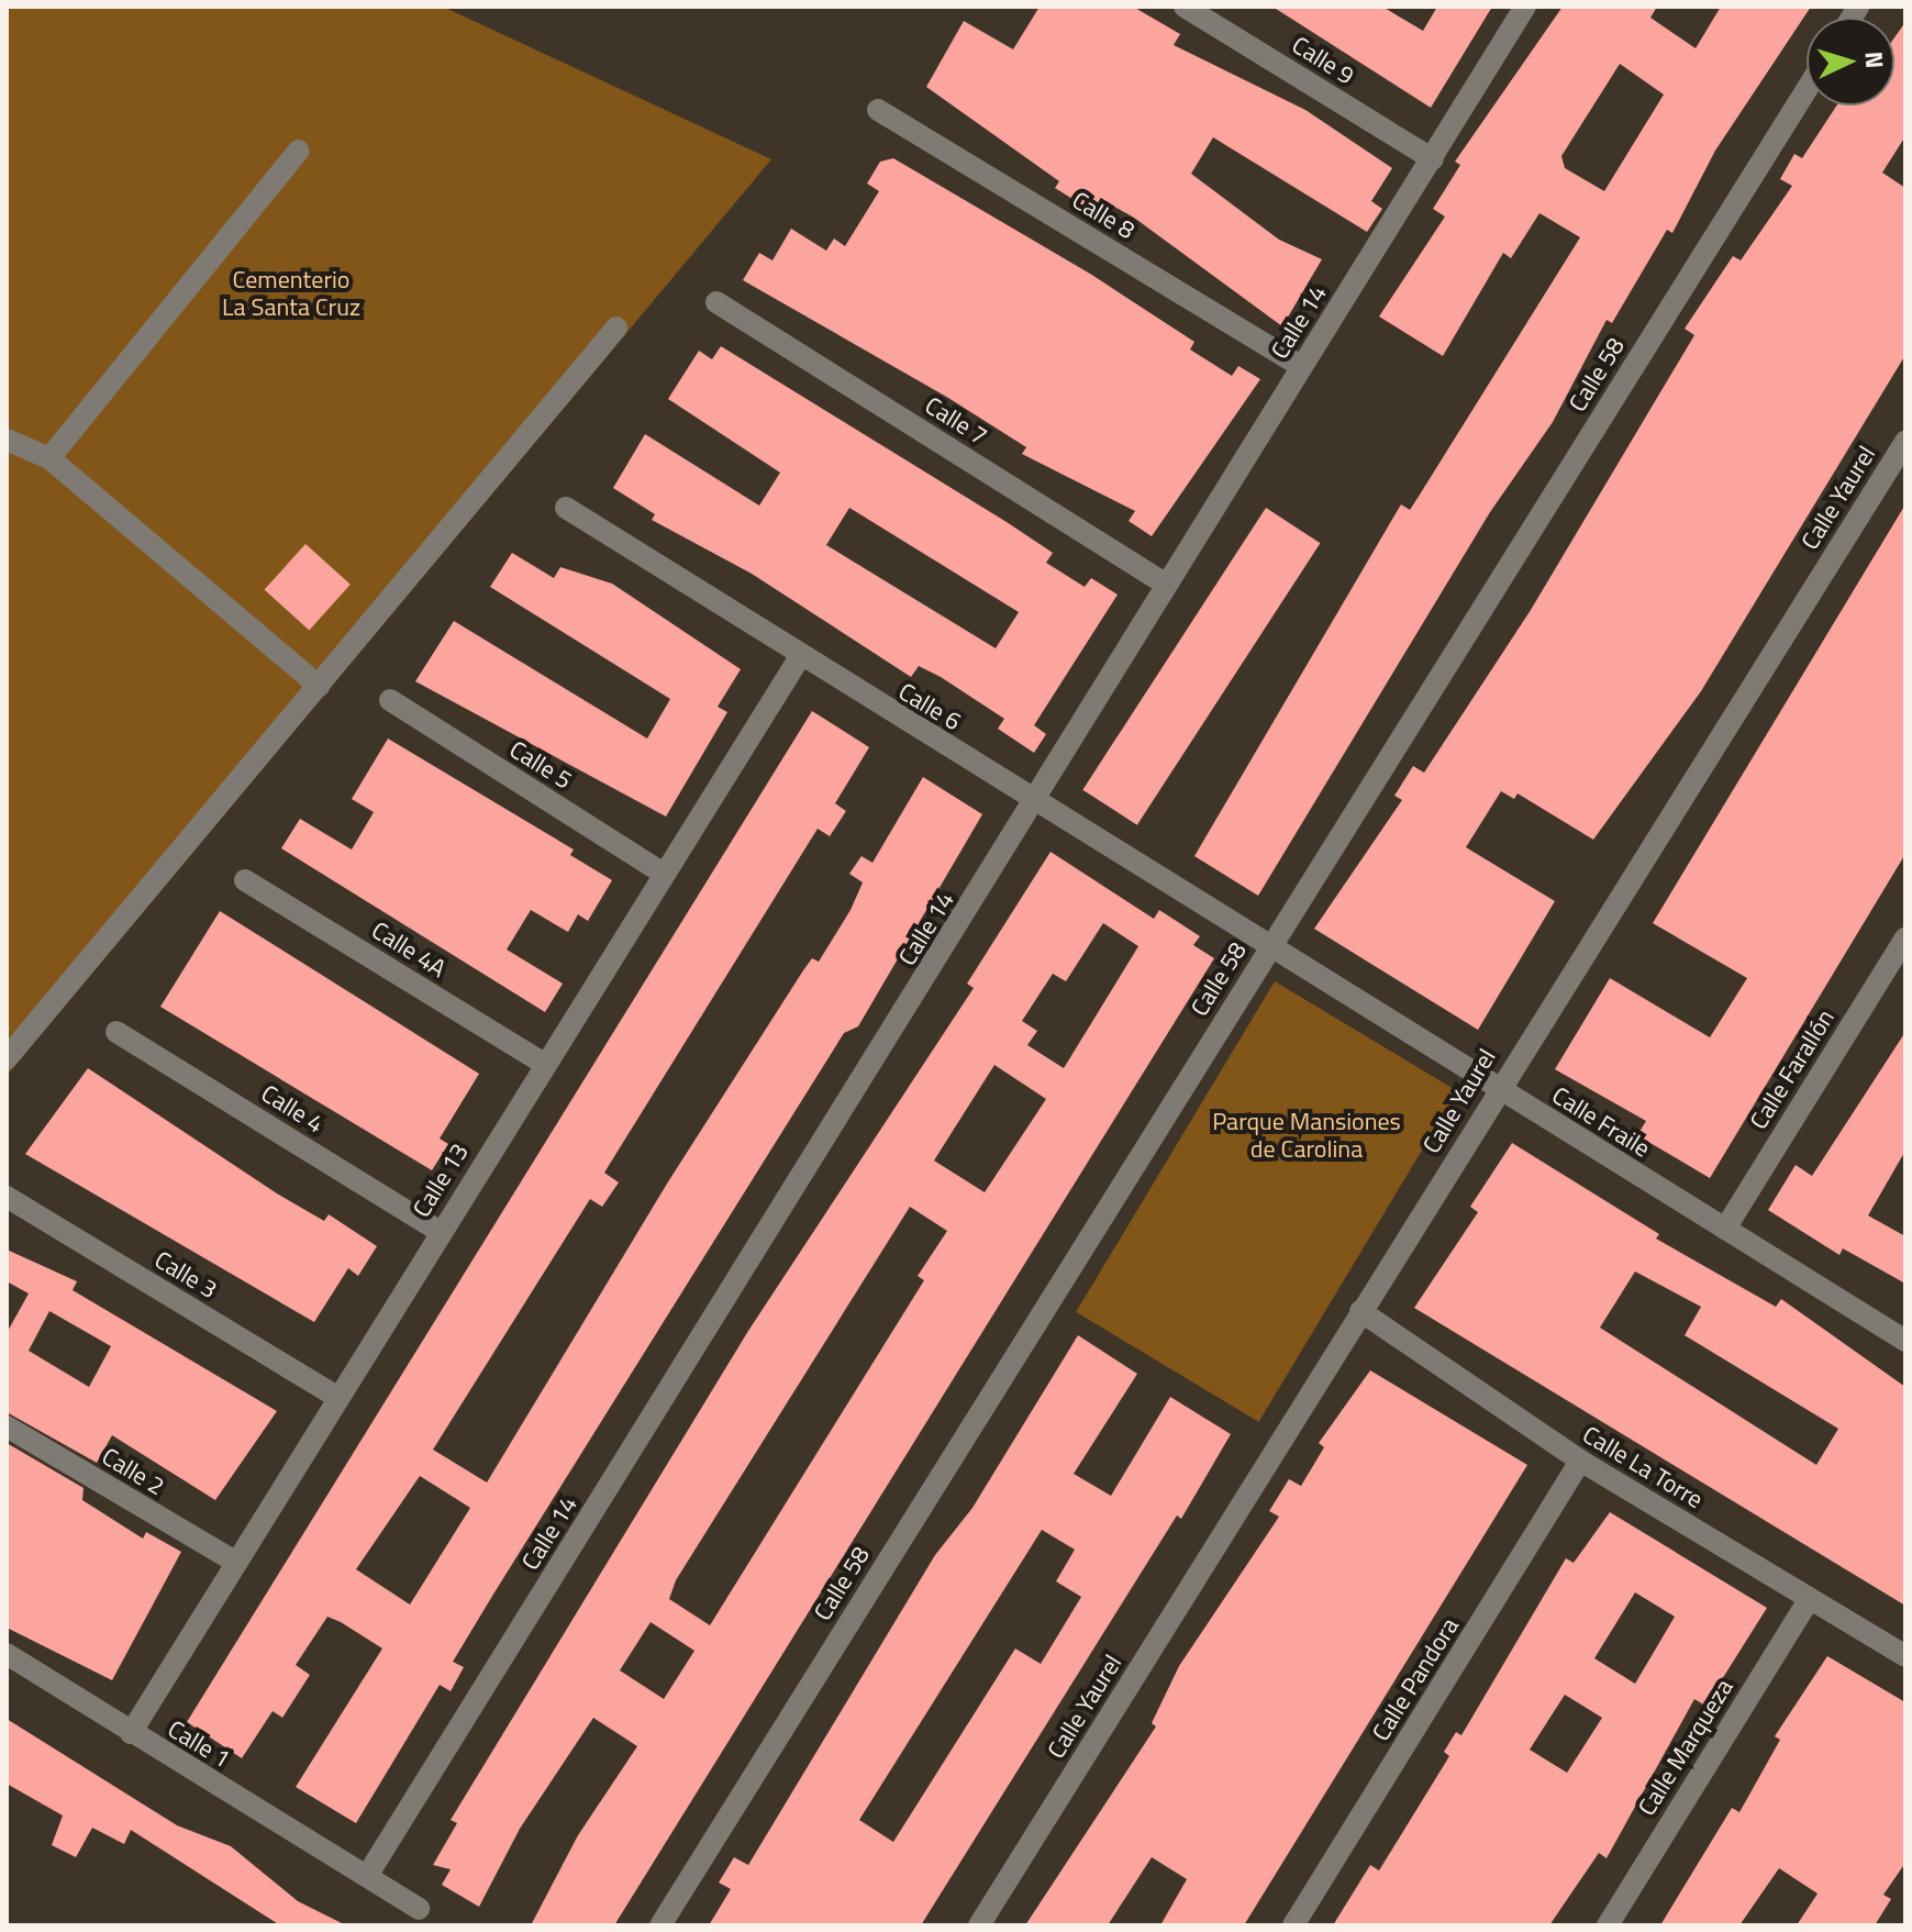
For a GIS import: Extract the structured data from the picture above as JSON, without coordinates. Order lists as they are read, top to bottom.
{
  "streets": {
    "street": [
      "Calle 9",
      "Calle 8",
      "Calle 14",
      "Calle 58",
      "Calle 7",
      "Calle Yaurel",
      "Calle 6",
      "Calle 5",
      "Calle 4A",
      "Calle Farallón",
      "Calle 4",
      "Calle Fraile",
      "Calle 13",
      "Calle 3",
      "Calle La Torre",
      "Calle 2",
      "Calle Pandora",
      "Calle 1",
      "Calle Marqueza"
    ]
  },
  "crossings": [
    ["Calle 9", "Calle 14"],
    ["Calle 8", "Calle 14"],
    ["Calle 14", "Calle 7"],
    ["Calle 14", "Calle 6"],
    ["Calle 14", "Calle 1"],
    ["Calle 58", "Calle 6"],
    ["Calle 58", "Calle Fraile"],
    ["Calle Yaurel", "Calle Fraile"],
    ["Calle Yaurel", "Calle La Torre"],
    ["Calle 6", "Calle Fraile"],
    ["Calle 6", "Calle 13"],
    ["Calle 5", "Calle 13"],
    ["Calle 4A", "Calle 13"],
    ["Calle Farallón", "Calle Fraile"],
    ["Calle 4", "Calle 13"],
    ["Calle 13", "Calle 3"],
    ["Calle 13", "Calle 2"],
    ["Calle 13", "Calle 1"],
    ["Calle La Torre", "Calle Pandora"],
    ["Calle La Torre", "Calle Marqueza"]
  ],
  "parks": ["Cementerio La Santa Cruz", "Parque Mansiones de Carolina"],
  "north": "right"
}
